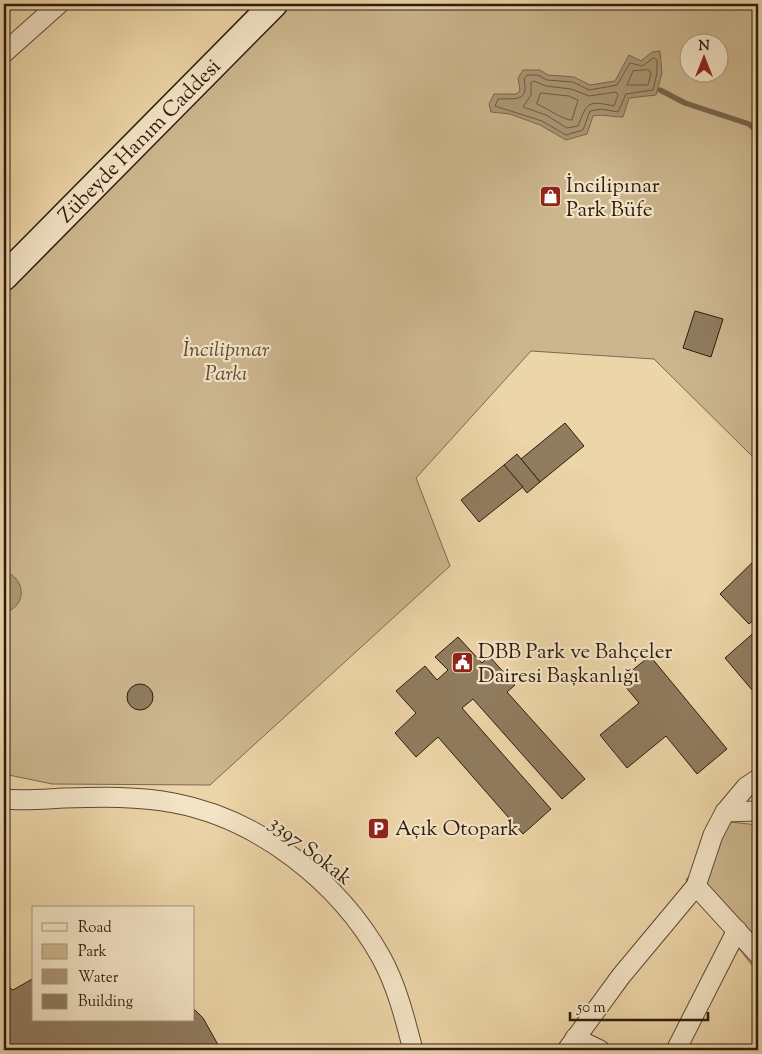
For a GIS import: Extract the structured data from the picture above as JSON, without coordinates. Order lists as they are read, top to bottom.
{
  "streets": {
    "main road": ["Zübeyde Hanım Caddesi"],
    "street": ["3397 Sokak"]
  },
  "parks": ["İncilipınar Parkı"],
  "places": {
    "shop": ["İncilipınar Park Büfe"],
    "public building": ["DBB Park ve Bahçeler Dairesi Başkanlığı"],
    "parking": ["Açık Otopark"]
  },
  "legend": [
    "Road",
    "Park",
    "Water",
    "Building"
  ],
  "scale_bar": "50 m",
  "north": "top"
}
